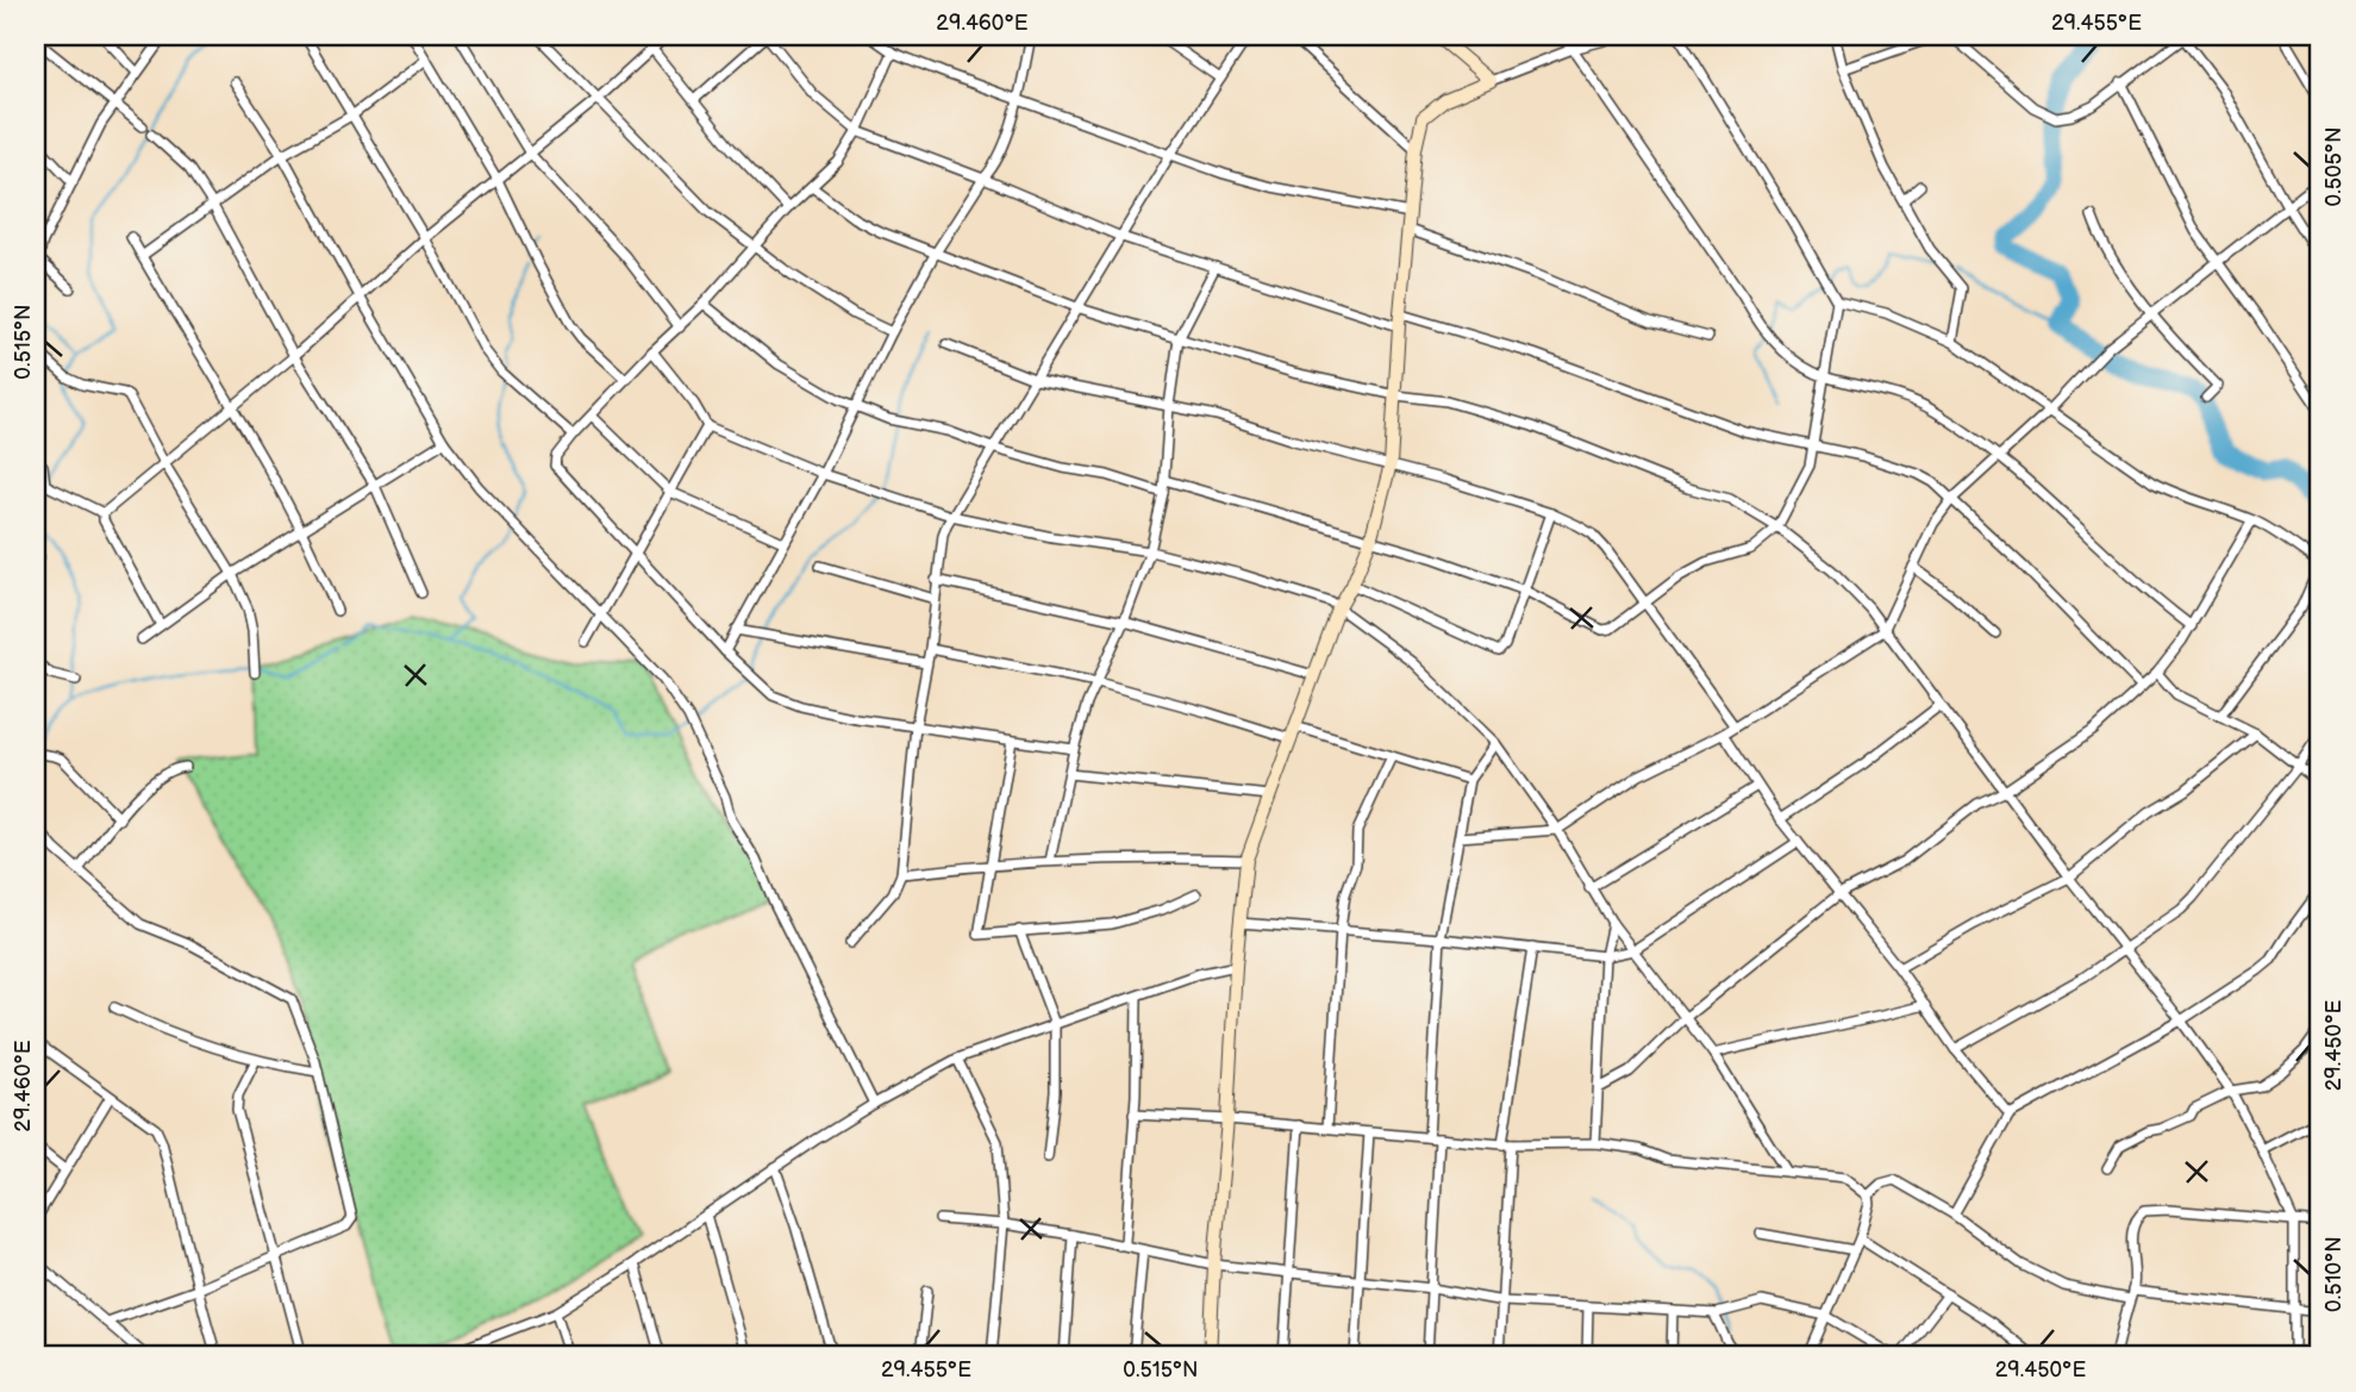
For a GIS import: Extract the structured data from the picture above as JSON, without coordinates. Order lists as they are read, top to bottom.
{
  "coordinates": [
    "29.460°E",
    "29.455°E",
    "0.505°N",
    "0.515°N",
    "29.450°E",
    "0.510°N"
  ]
}
